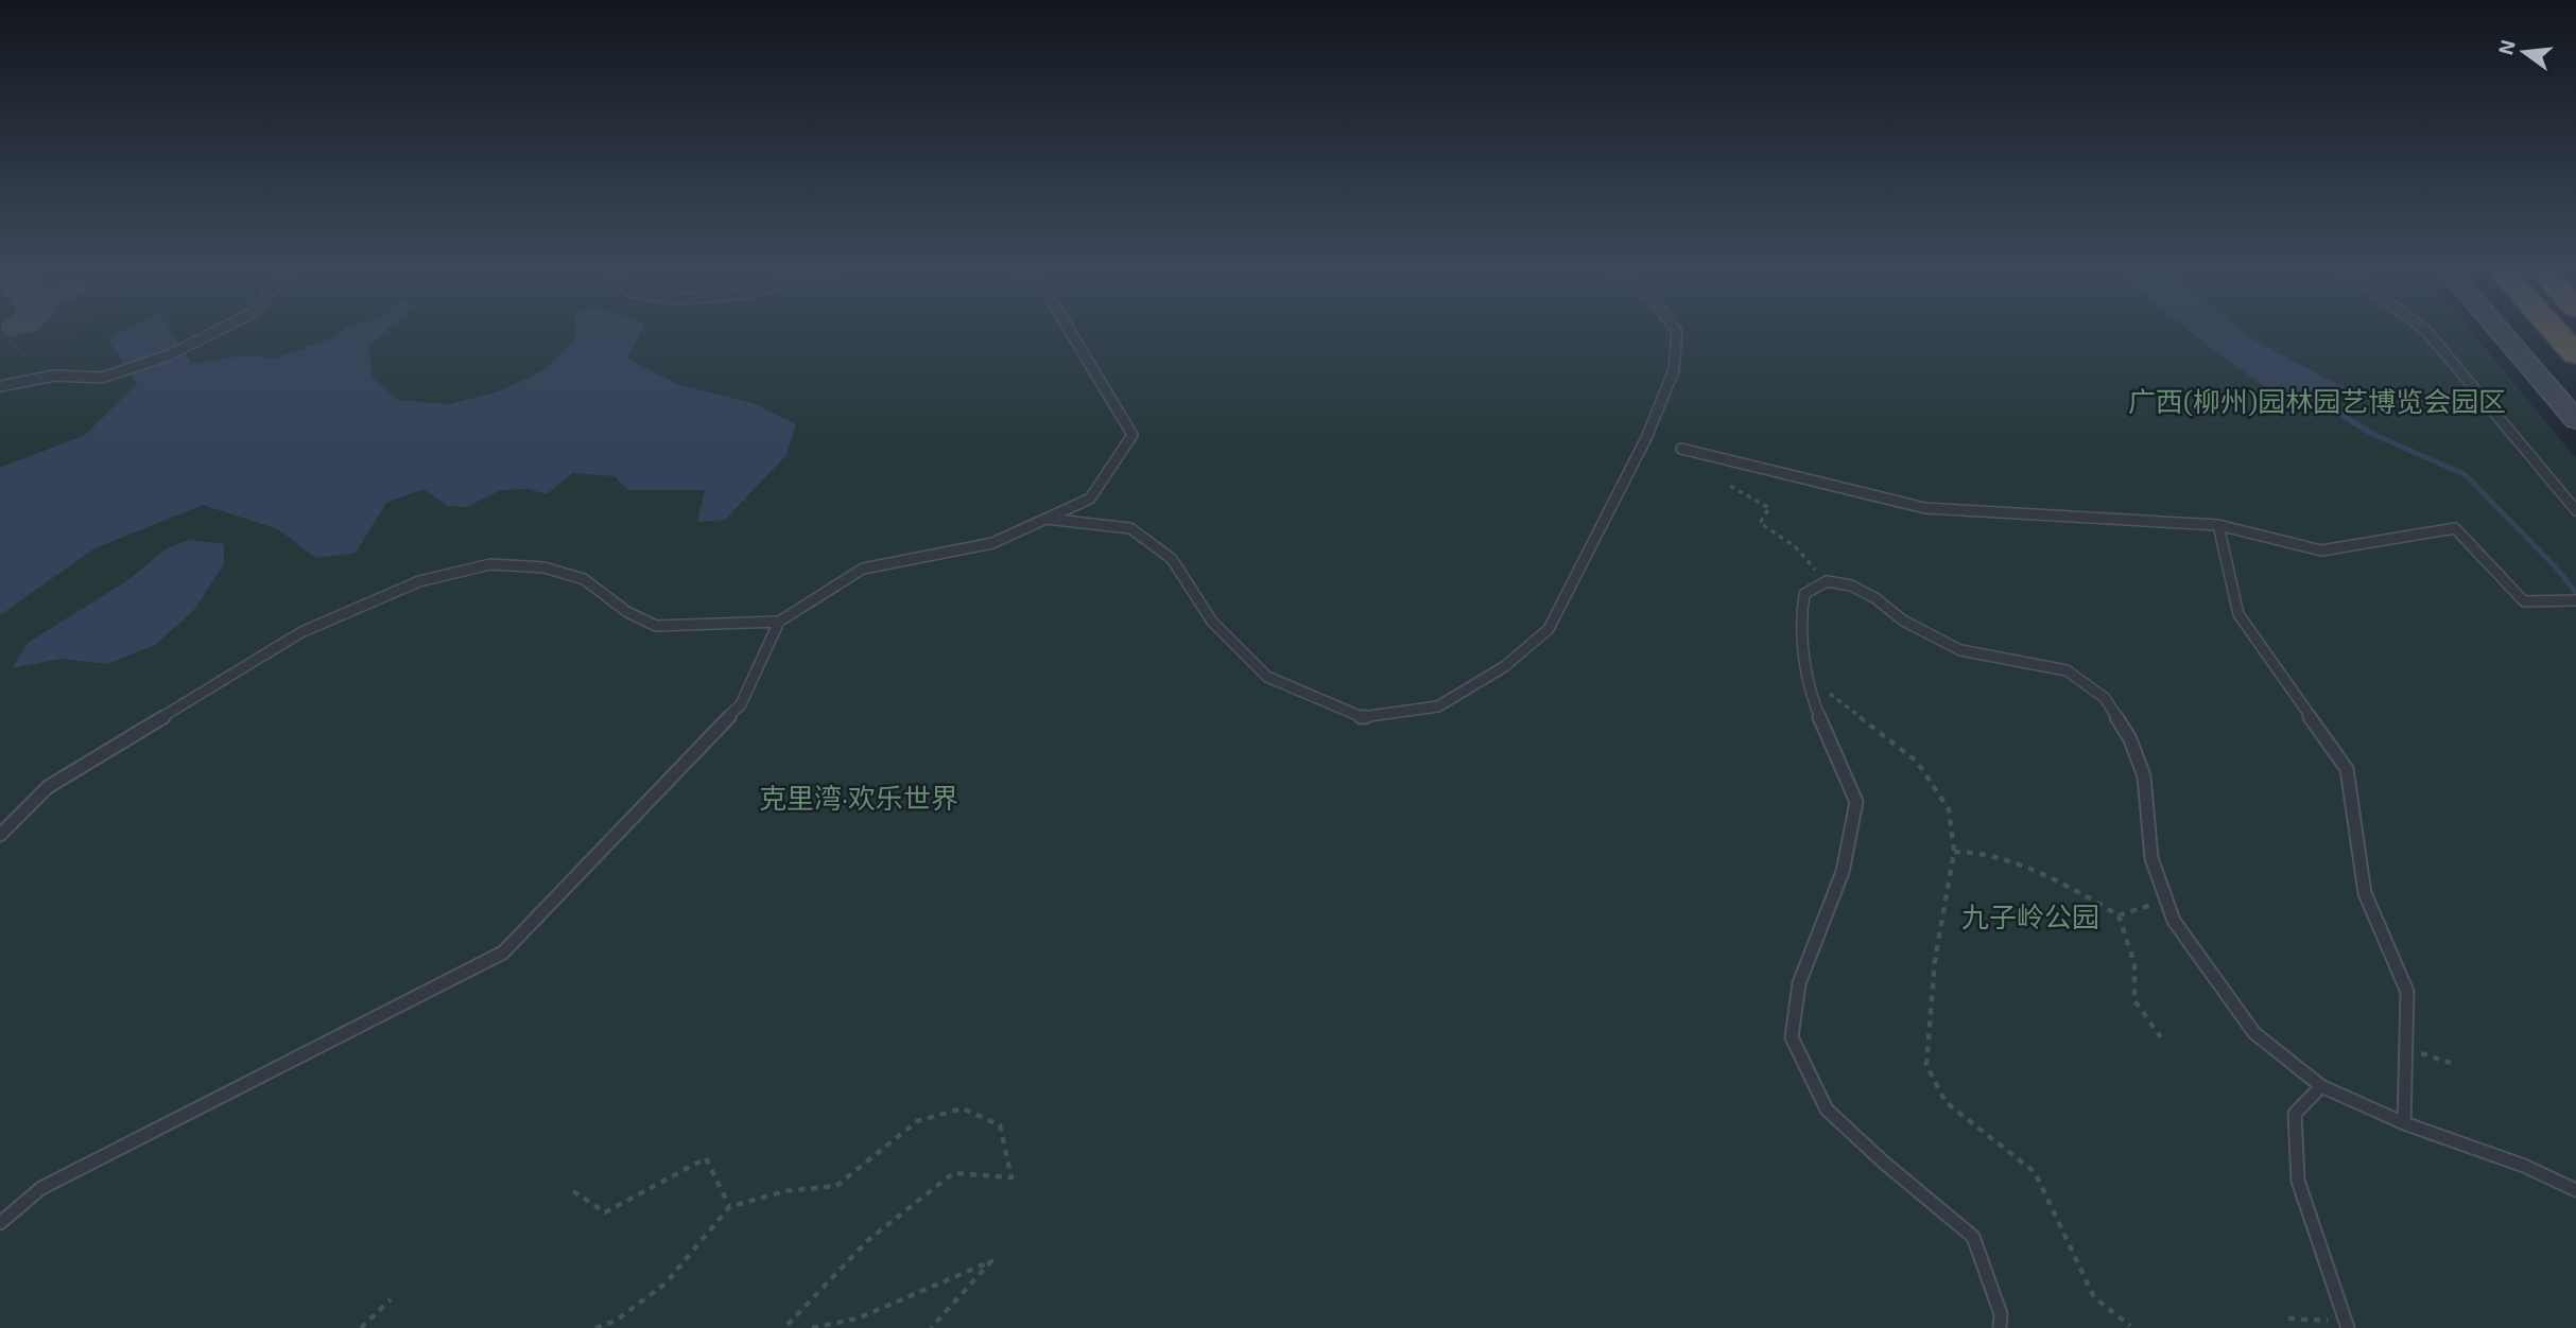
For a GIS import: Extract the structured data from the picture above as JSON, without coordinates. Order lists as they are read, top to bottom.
{
  "parks": ["广西(柳州)园林园艺博览会园区", "克里湾·欢乐世界", "九子岭公园"],
  "north": "left"
}
